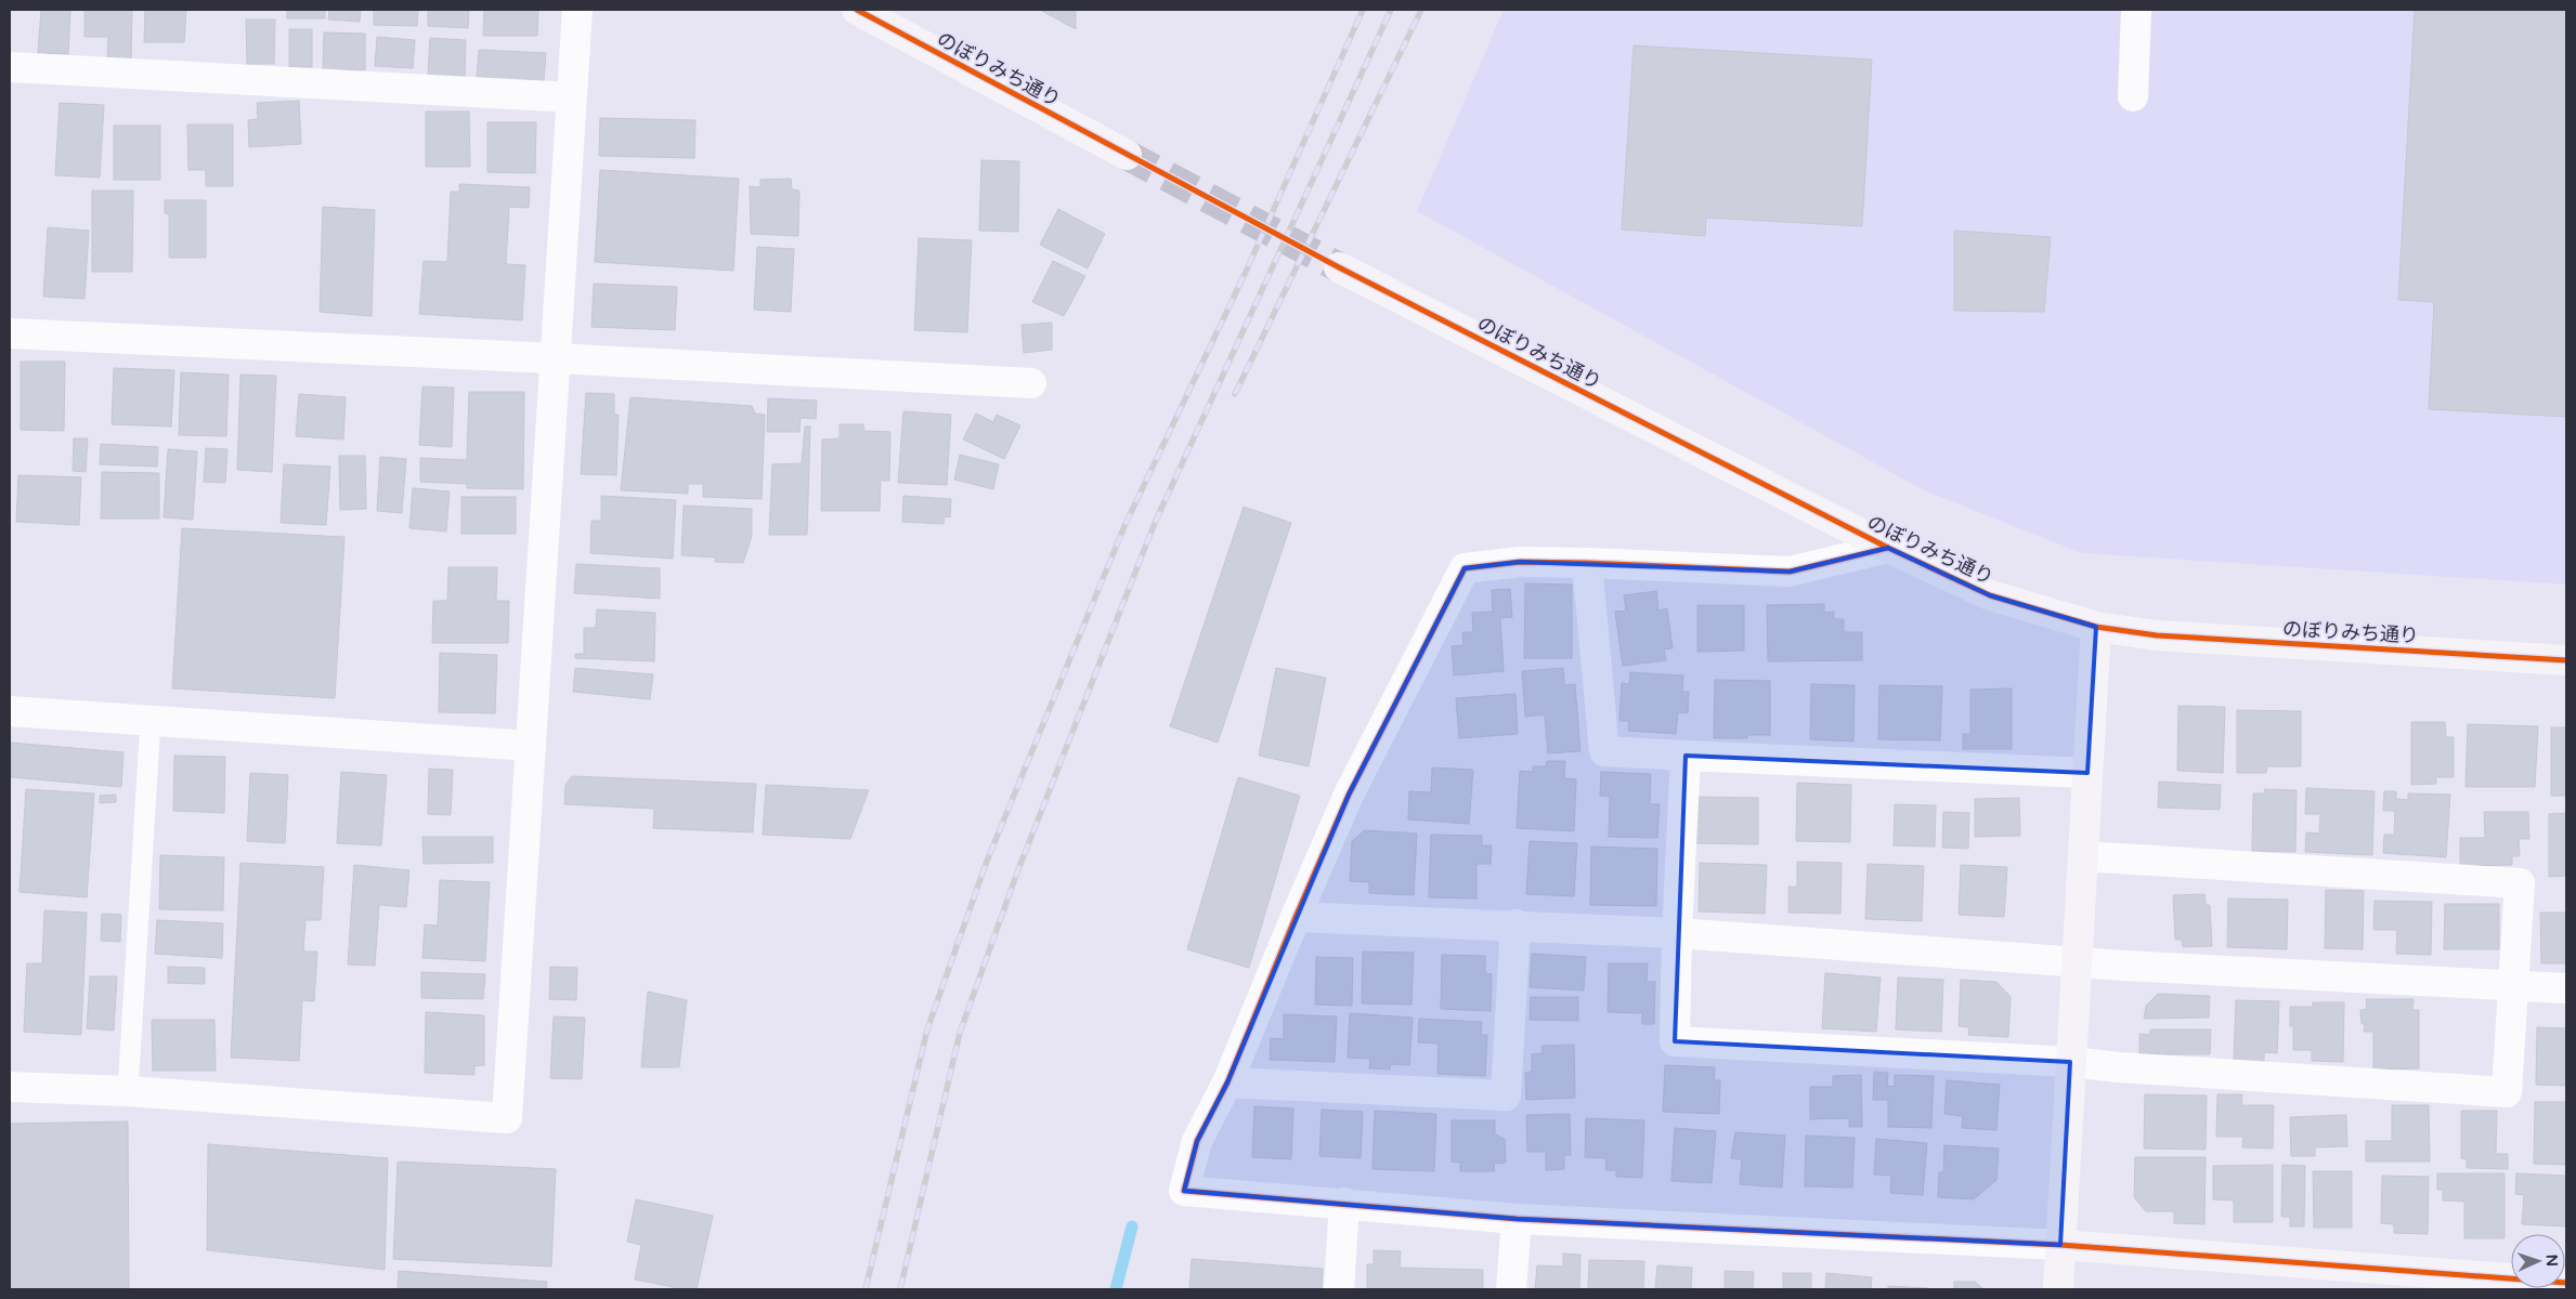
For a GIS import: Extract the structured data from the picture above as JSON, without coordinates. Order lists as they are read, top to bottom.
{
  "streets": {
    "street": ["のぼりみち通り"]
  },
  "north": "right"
}
